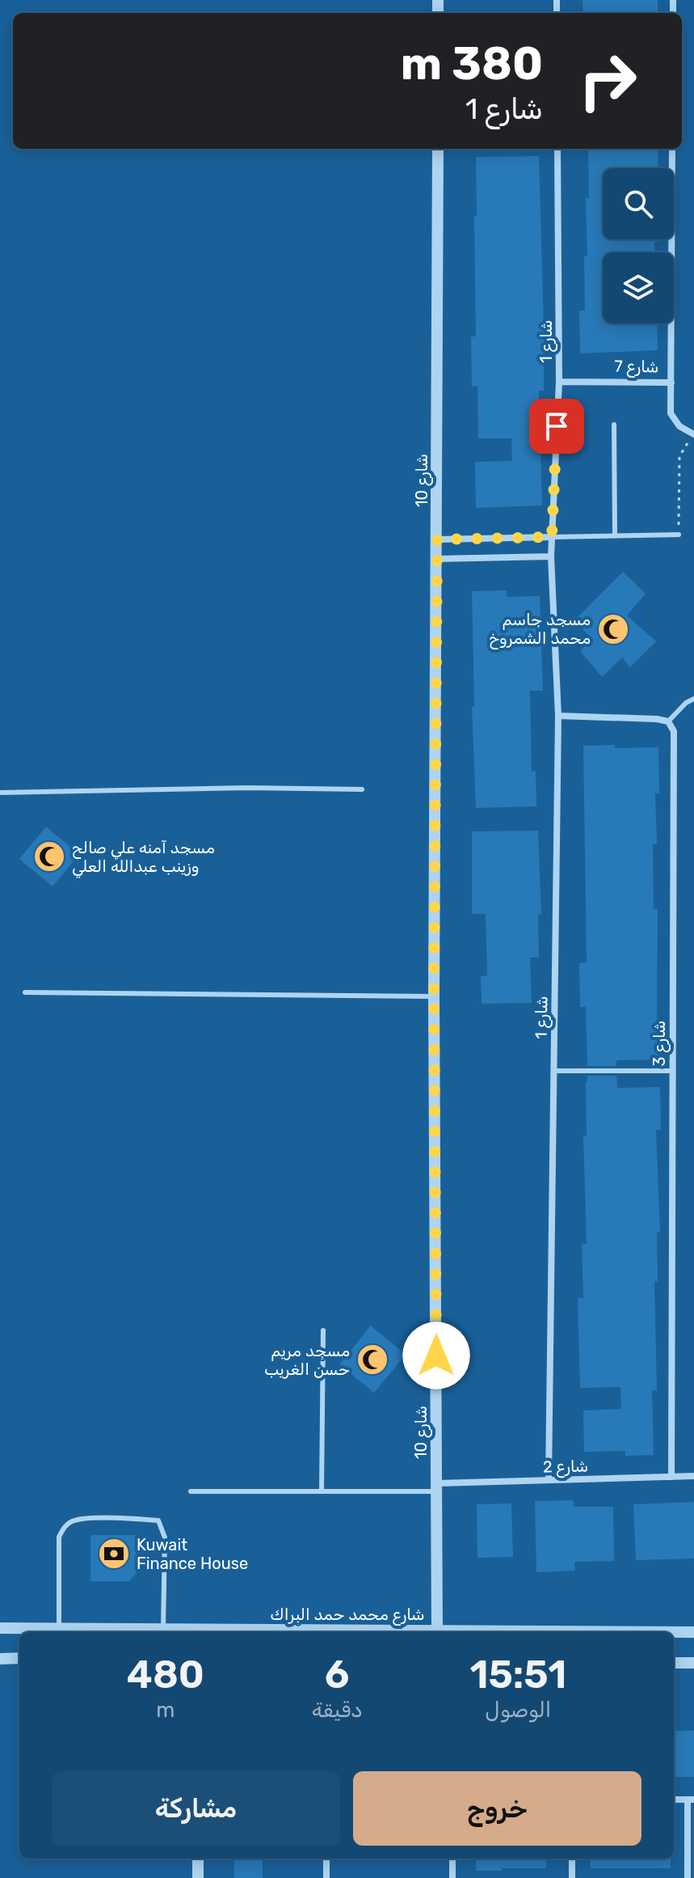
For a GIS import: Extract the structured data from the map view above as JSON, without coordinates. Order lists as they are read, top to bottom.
{
  "streets": {
    "street": [
      "شارع 1",
      "شارع 7",
      "شارع 10",
      "شارع 3",
      "شارع 2",
      "شارع محمد حمد البراك"
    ]
  },
  "crossings": [
    ["شارع 1", "شارع 7"],
    ["شارع 1", "شارع 2"],
    ["شارع 10", "شارع 2"],
    ["شارع 10", "شارع محمد حمد البراك"],
    ["شارع 3", "شارع 2"]
  ],
  "places": {
    "mosque": ["مسجد جاسم محمد الشمروخ", "مسجد آمنه علي صالح وزينب عبدالله العلي", "مسجد مريم حسن الغريب"],
    "bank": ["Kuwait Finance House"]
  },
  "page": {
    "turn": ["380 m", "شارع 1"],
    "eta": [
      "15:51",
      "الوصول",
      "6",
      "دقيقة",
      "480",
      "m"
    ],
    "buttons": ["خروج", "مشاركة"]
  }
}
